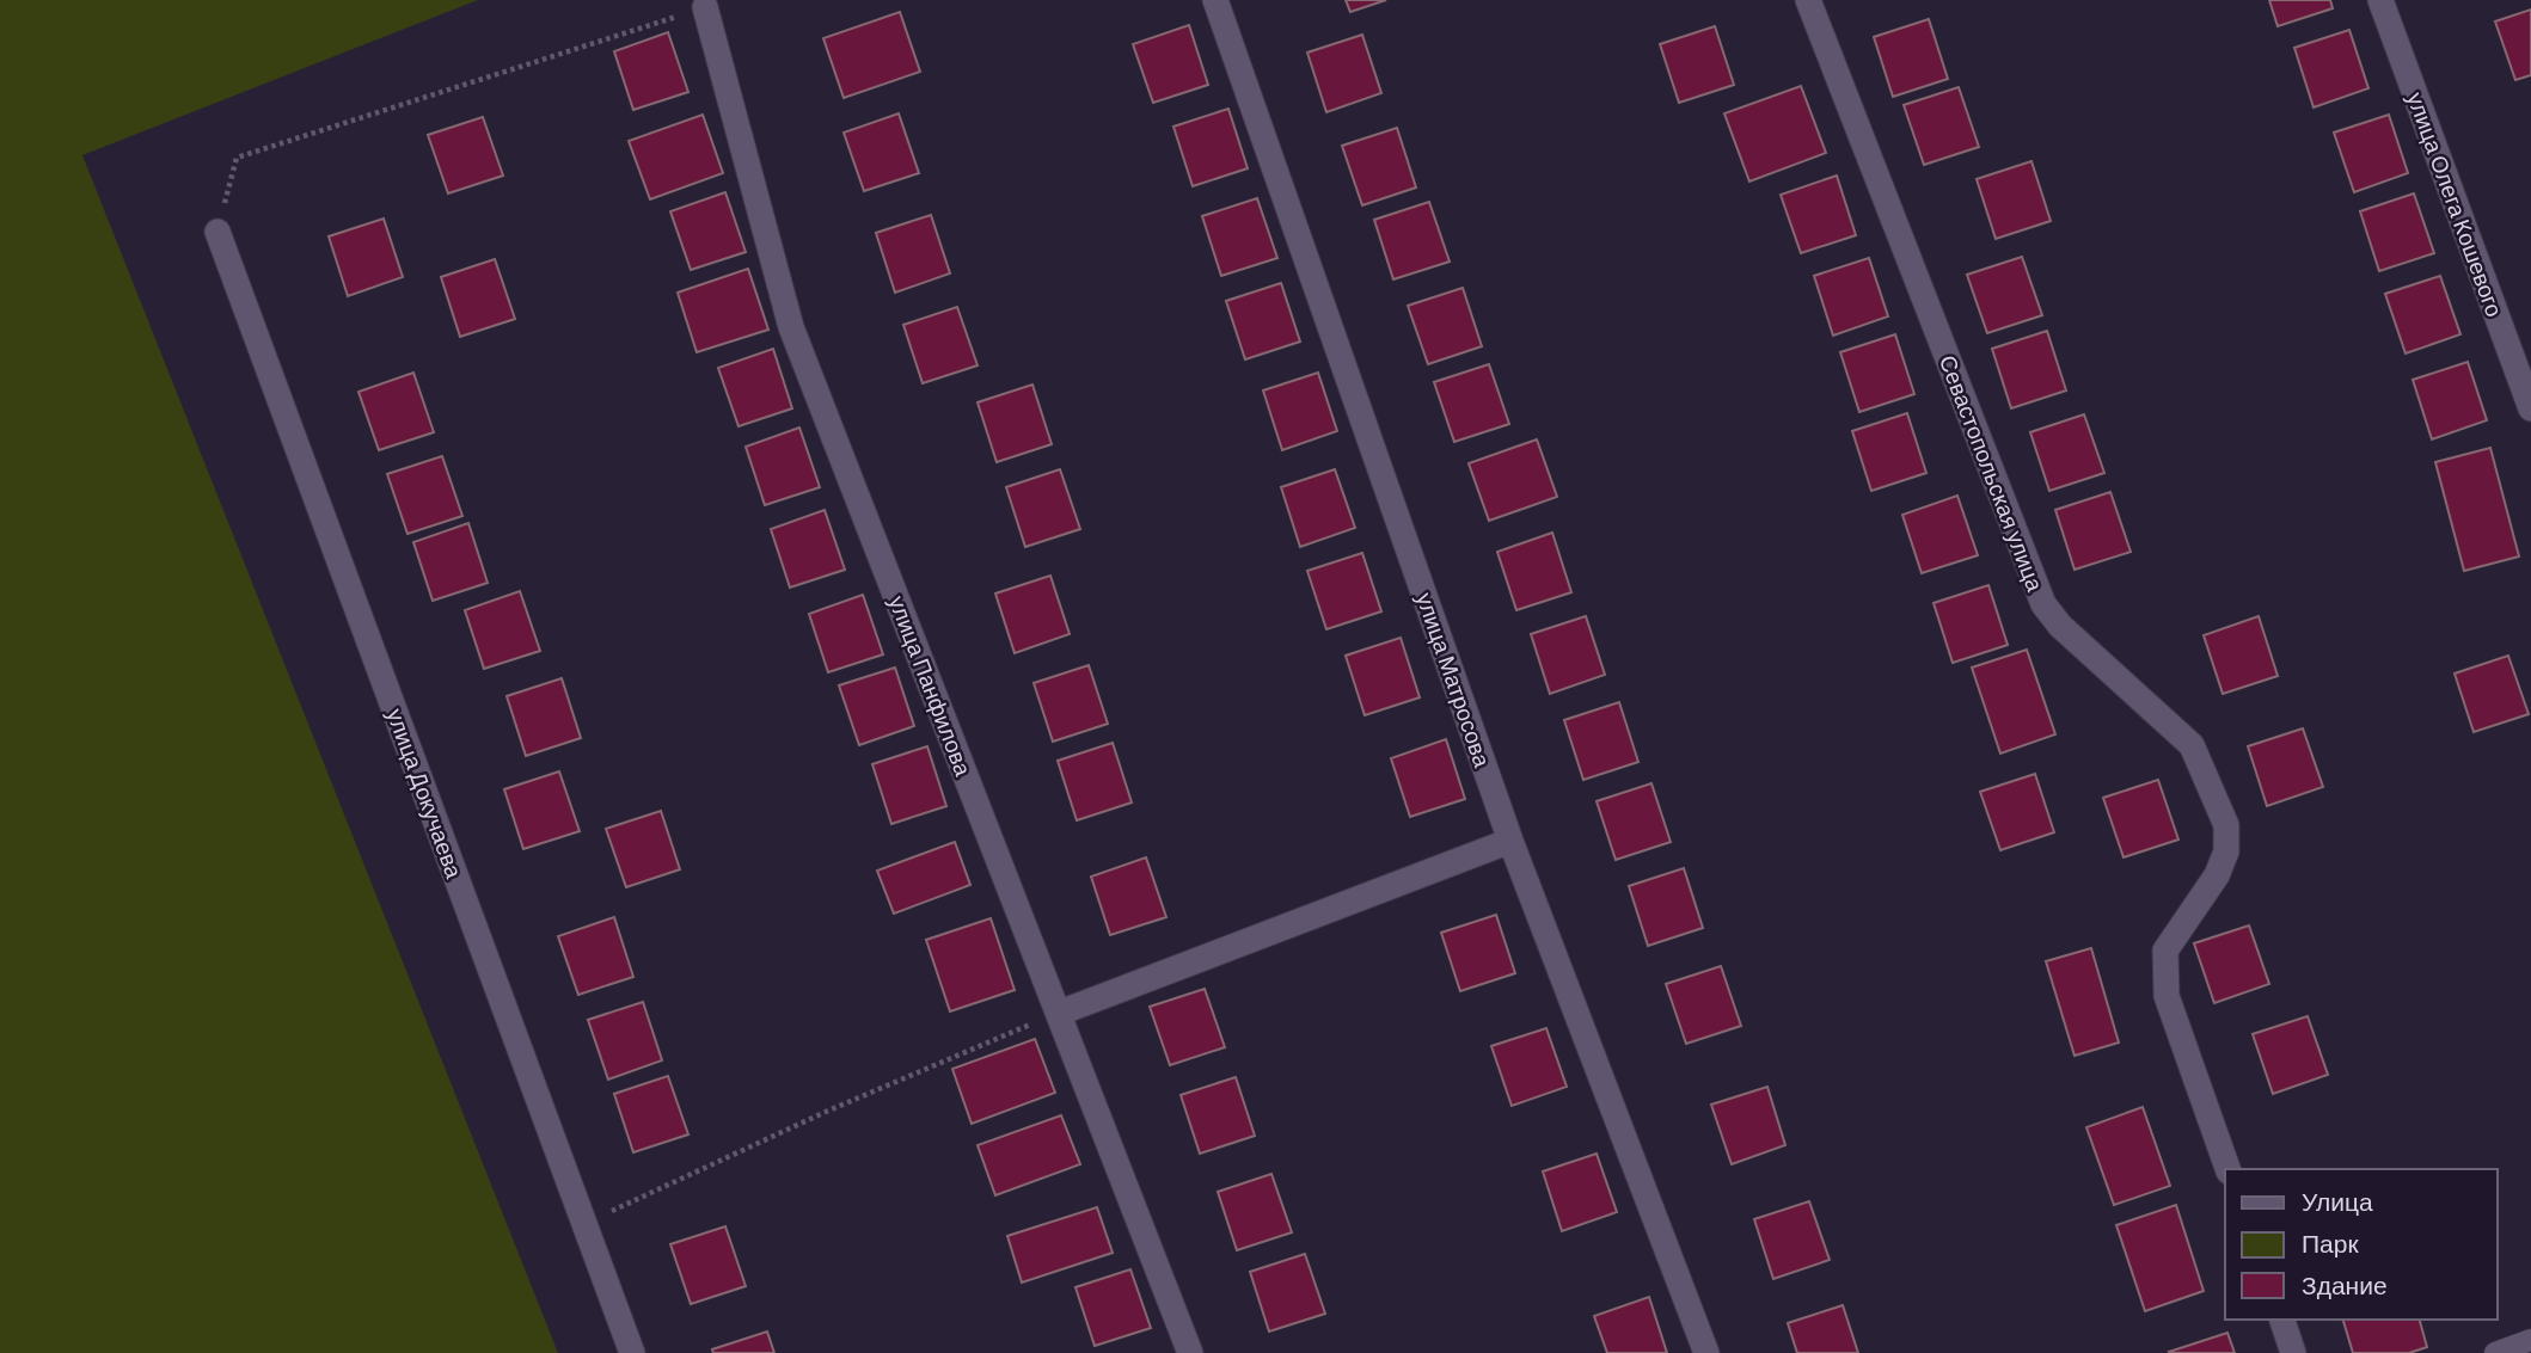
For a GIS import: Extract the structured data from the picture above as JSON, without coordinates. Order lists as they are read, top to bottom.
{
  "streets": {
    "street": [
      "улица Олега Кошевого",
      "Севастопольская улица",
      "улица Матросова",
      "улица Панфилова",
      "улица Докучаева"
    ]
  },
  "legend": ["Улица", "Парк", "Здание"]
}
